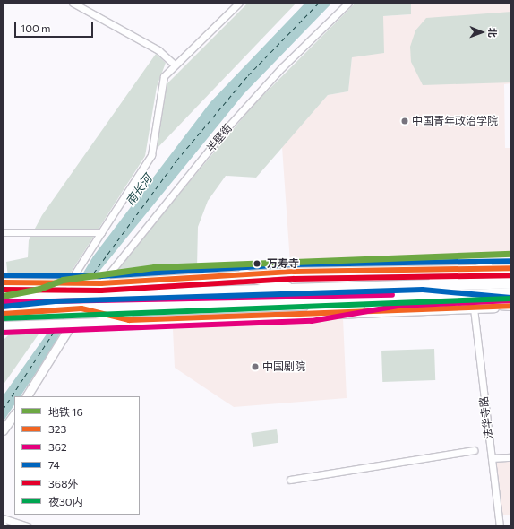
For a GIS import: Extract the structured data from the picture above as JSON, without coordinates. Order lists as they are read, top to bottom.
{
  "streets": {
    "street": ["半壁街", "法华寺路"]
  },
  "water": ["南长河"],
  "places": ["中国青年政治学院", "万寿寺", "中国剧院"],
  "lines": [
    "metro line 16",
    "transit line 74",
    "transit line 323",
    "transit line 368外",
    "transit line 362",
    "transit line 夜30内"
  ],
  "legend": [
    "地铁 16",
    "323",
    "362",
    "74",
    "368外",
    "夜30内"
  ],
  "scale_bar": "100 m",
  "north": "right"
}
